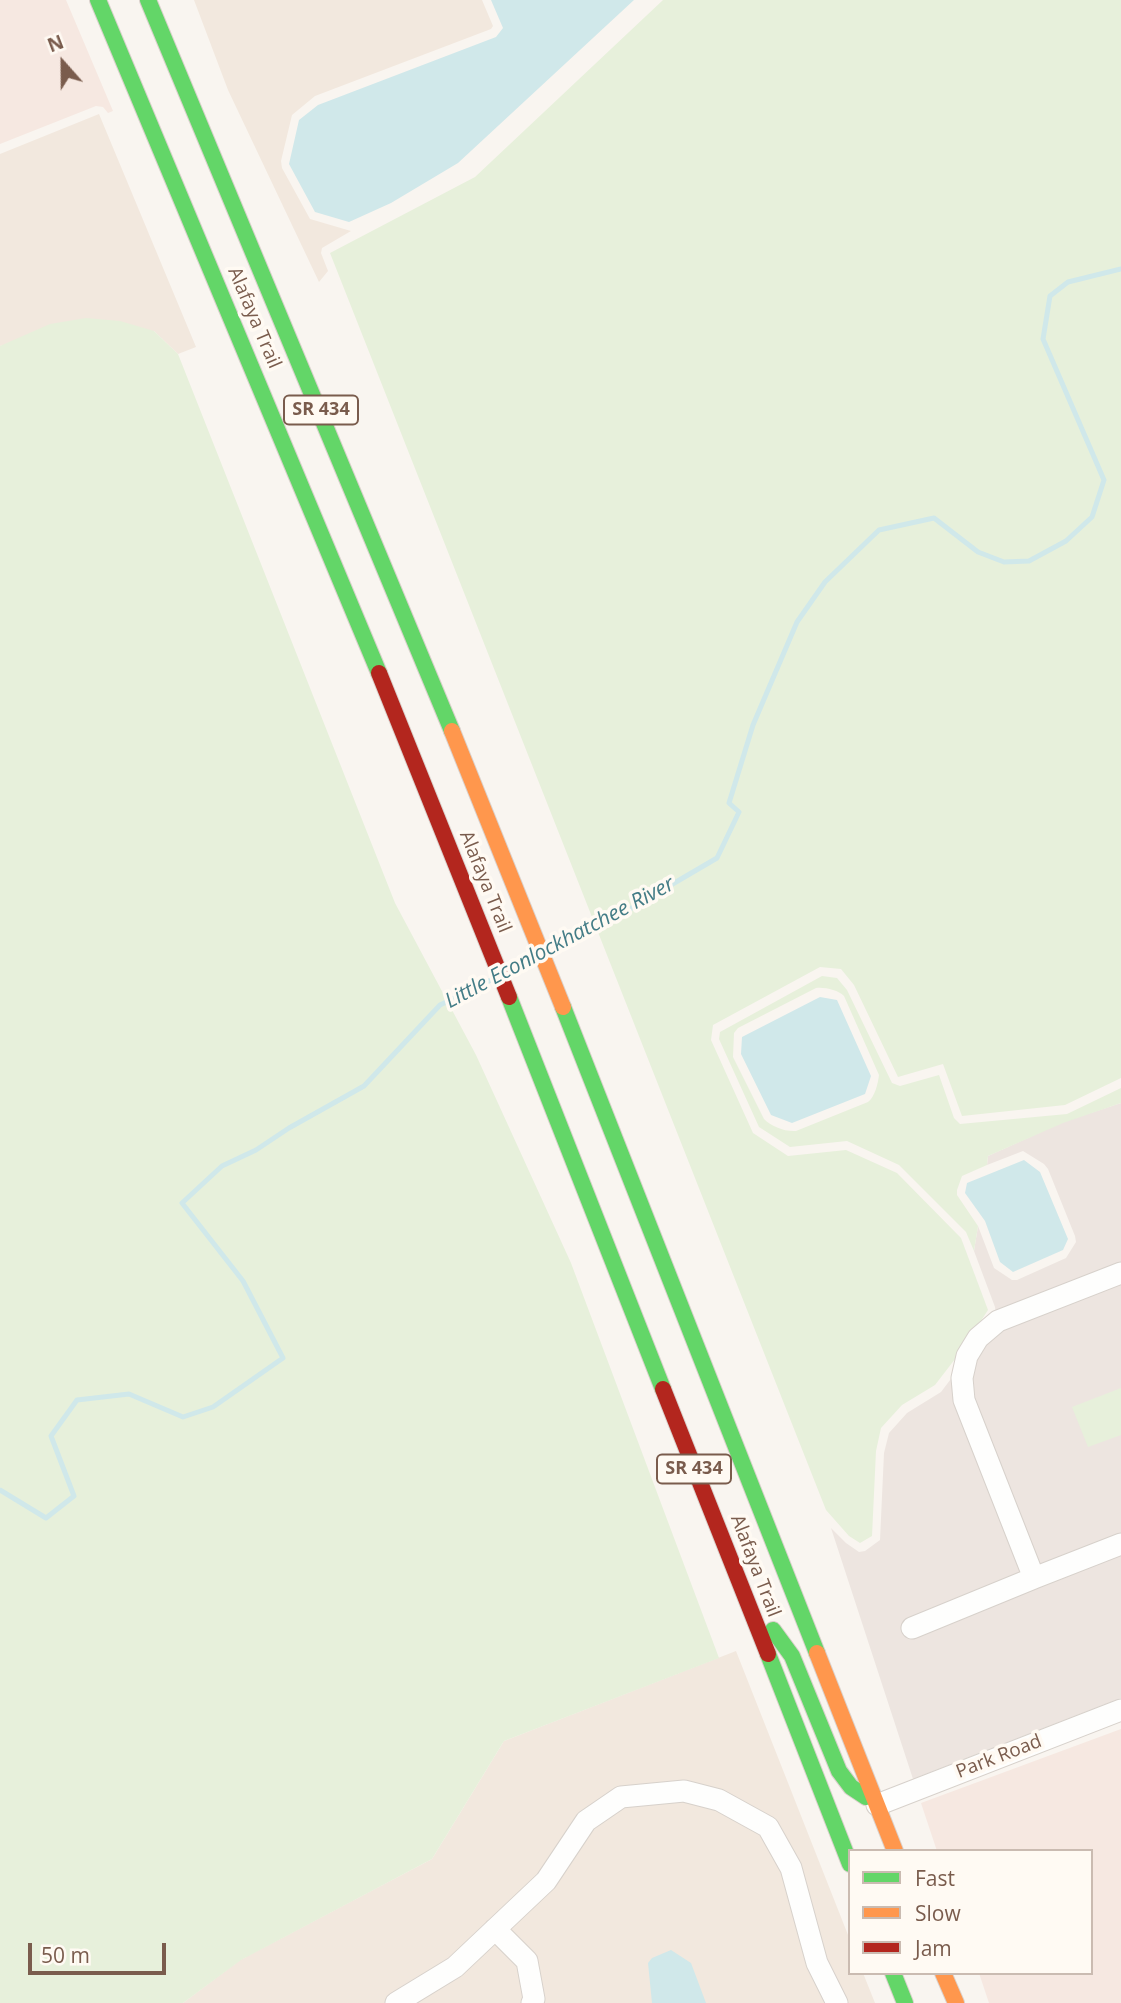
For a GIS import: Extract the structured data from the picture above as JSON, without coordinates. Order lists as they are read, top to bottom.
{
  "streets": {
    "main road": ["Alafaya Trail", "SR 434"],
    "street": ["Park Road"]
  },
  "crossings": [
    ["Alafaya Trail", "Park Road"]
  ],
  "water": ["Little Econlockhatchee River"],
  "legend": ["Fast", "Slow", "Jam"],
  "scale_bar": "50 m",
  "north": "top"
}
